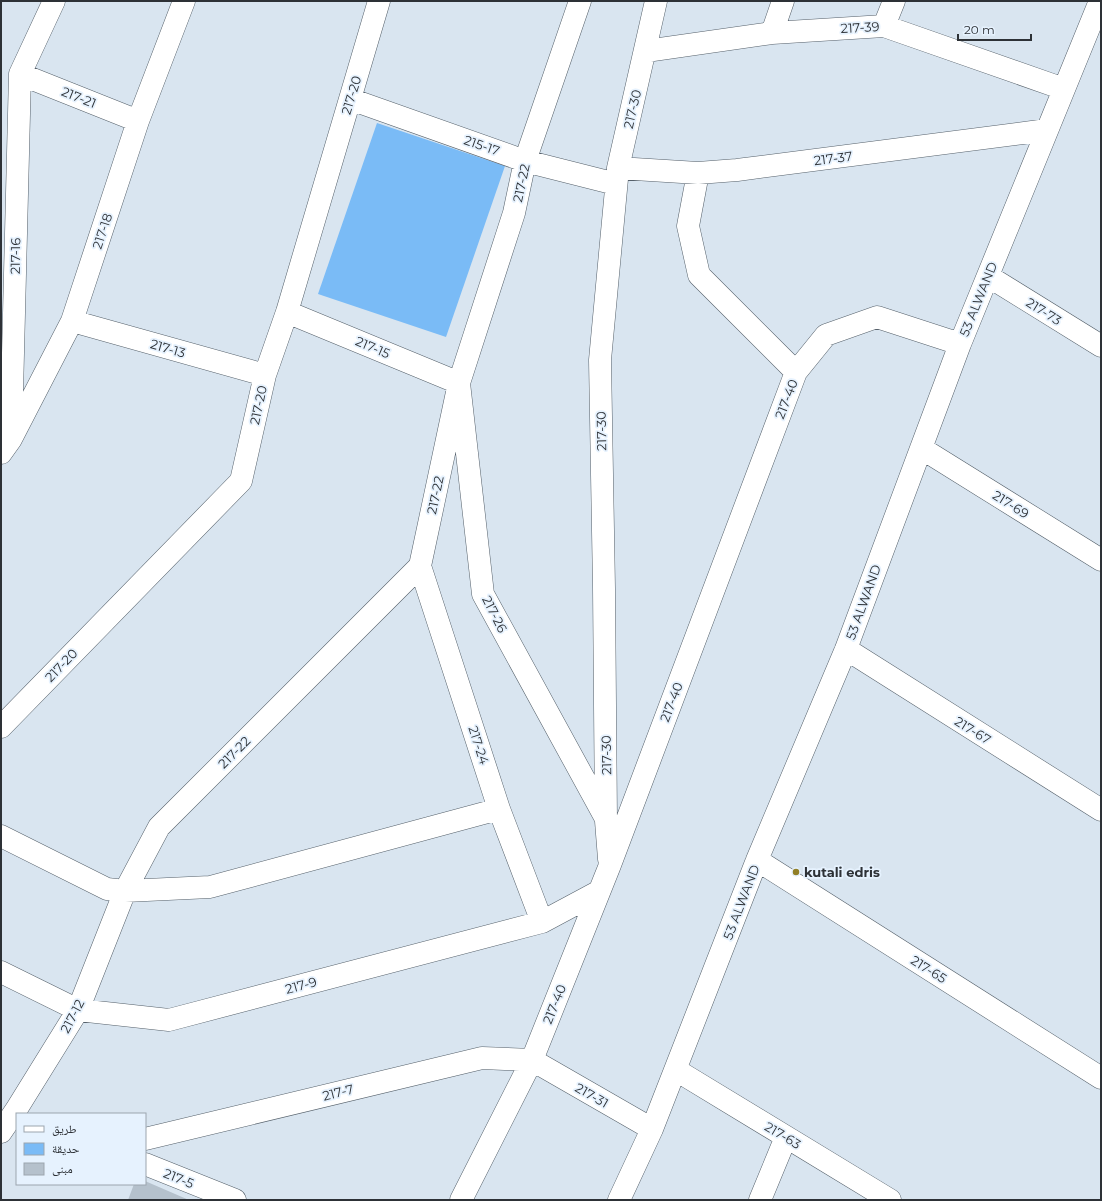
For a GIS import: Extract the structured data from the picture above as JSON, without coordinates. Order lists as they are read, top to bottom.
{
  "streets": {
    "street": [
      "217-39",
      "217-20",
      "217-21",
      "217-30",
      "215-17",
      "217-37",
      "217-22",
      "217-18",
      "217-16",
      "53 ALWAND",
      "217-73",
      "217-15",
      "217-13",
      "217-40",
      "217-69",
      "217-26",
      "217-67",
      "217-24",
      "217-65",
      "217-9",
      "217-12",
      "217-7",
      "217-31",
      "217-63",
      "217-5"
    ]
  },
  "crossings": [
    ["217-39", "217-30"],
    ["217-39", "53 ALWAND"],
    ["217-20", "215-17"],
    ["217-20", "217-15"],
    ["217-20", "217-13"],
    ["217-21", "217-18"],
    ["217-21", "217-16"],
    ["217-30", "215-17"],
    ["217-30", "217-37"],
    ["217-30", "217-40"],
    ["217-30", "217-26"],
    ["215-17", "217-37"],
    ["215-17", "217-22"],
    ["217-37", "53 ALWAND"],
    ["217-22", "217-15"],
    ["217-22", "217-26"],
    ["217-22", "217-24"],
    ["217-22", "217-12"],
    ["217-18", "217-16"],
    ["217-18", "217-13"],
    ["53 ALWAND", "217-73"],
    ["53 ALWAND", "217-40"],
    ["53 ALWAND", "217-69"],
    ["53 ALWAND", "217-67"],
    ["53 ALWAND", "217-65"],
    ["53 ALWAND", "217-31"],
    ["53 ALWAND", "217-63"],
    ["217-15", "217-26"],
    ["217-40", "217-26"],
    ["217-40", "217-9"],
    ["217-40", "217-7"],
    ["217-40", "217-31"],
    ["217-24", "217-9"],
    ["217-9", "217-12"],
    ["217-7", "217-31"]
  ],
  "places": ["kutali edris"],
  "legend": ["طريق", "حديقة", "مبنى"],
  "scale_bar": "20 m"
}
